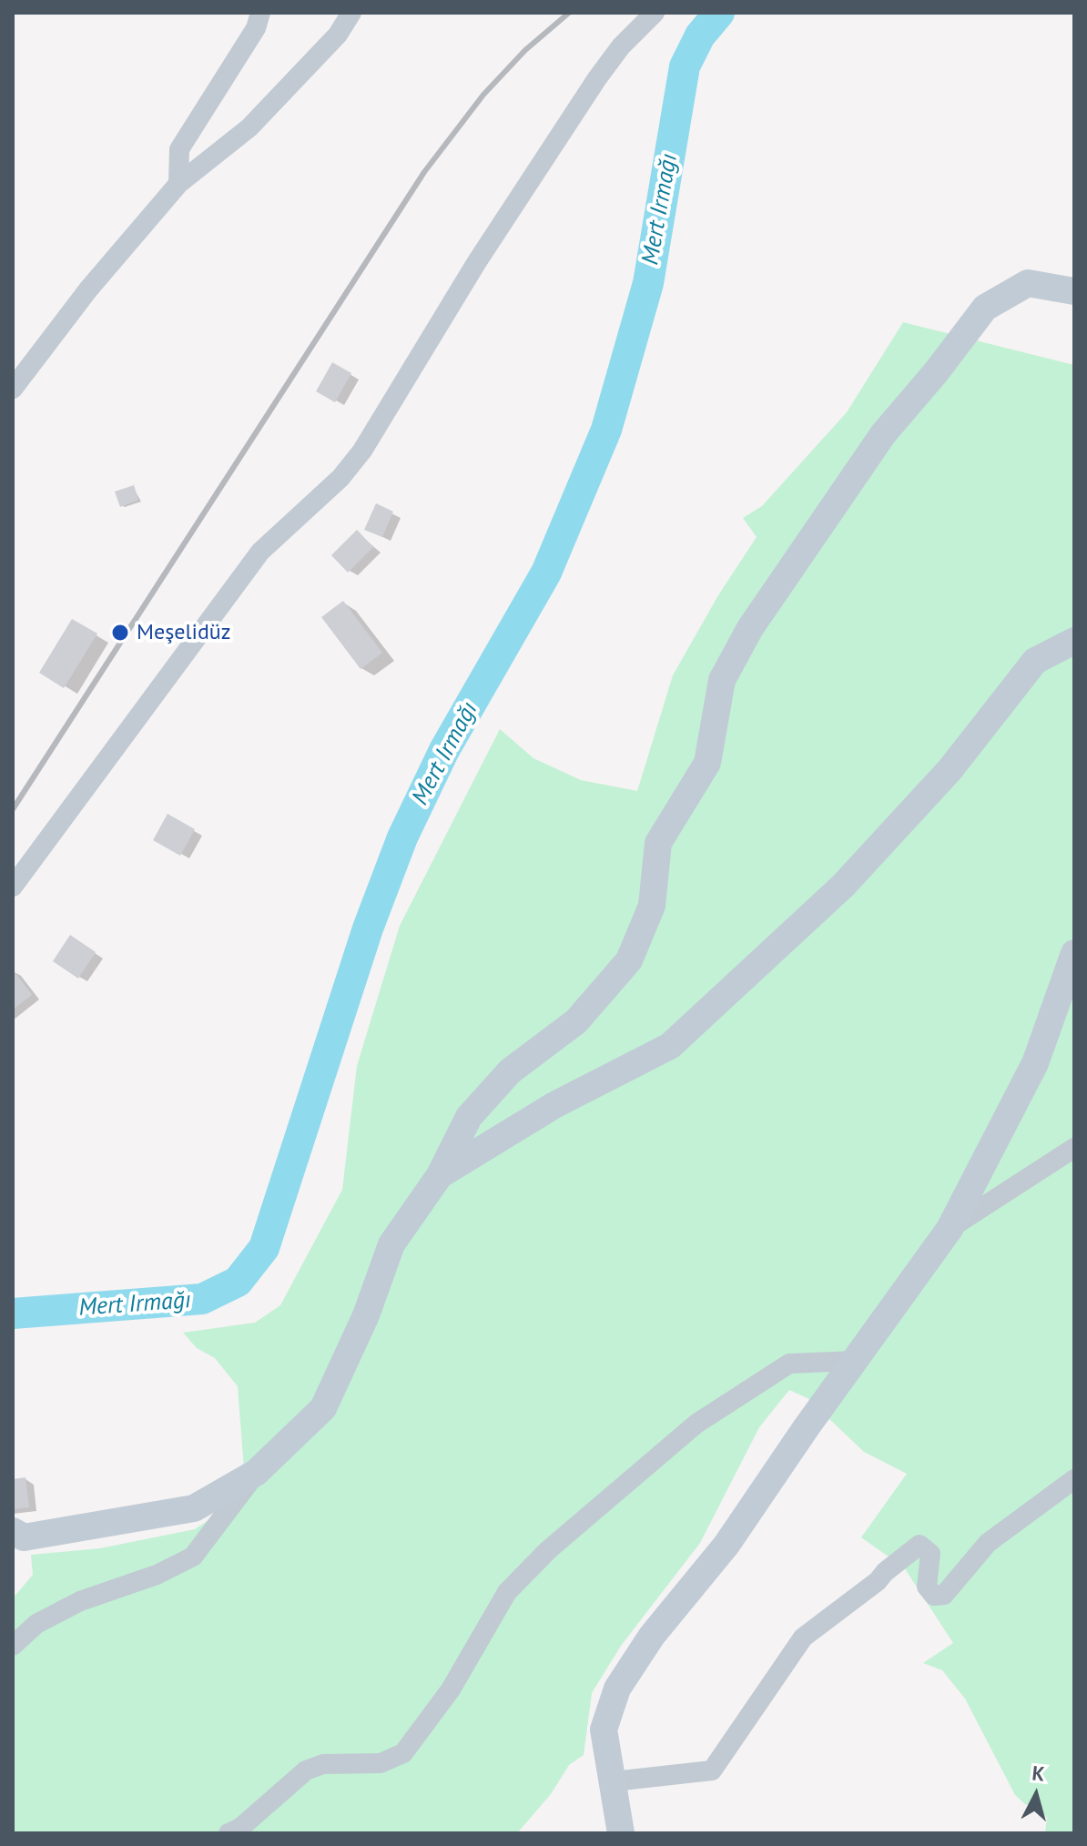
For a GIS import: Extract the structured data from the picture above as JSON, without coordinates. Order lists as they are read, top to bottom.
{
  "water": ["Mert Irmağı"],
  "places": ["Meşelidüz"],
  "north": "top"
}
